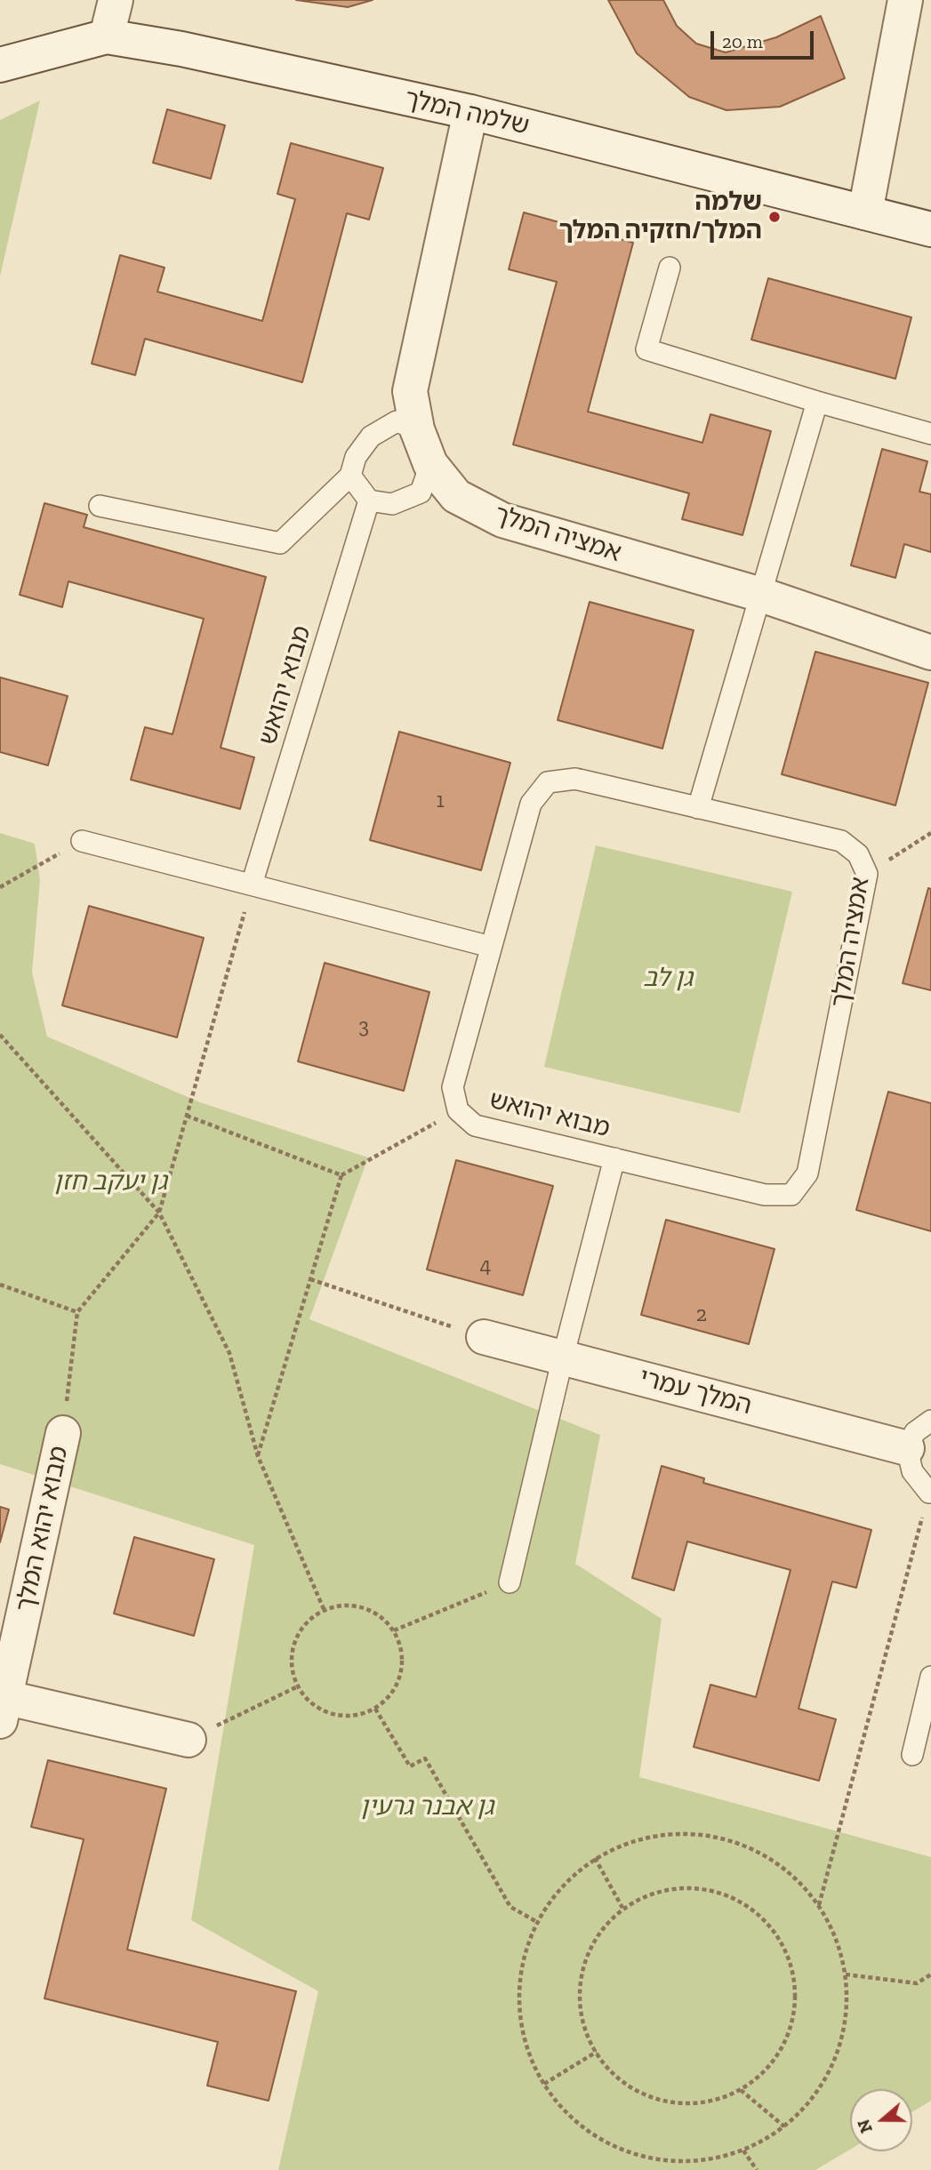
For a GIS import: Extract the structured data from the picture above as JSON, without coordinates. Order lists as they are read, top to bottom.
{
  "streets": {
    "street": [
      "שלמה המלך",
      "אמציה המלך",
      "המלך עמרי",
      "מבוא יהוא המלך"
    ],
    "lane": ["מבוא יהואש"]
  },
  "crossings": [
    ["שלמה המלך", "אמציה המלך"],
    ["אמציה המלך", "מבוא יהואש"]
  ],
  "parks": ["גן לב", "גן יעקב חזן", "גן אבנר גרעין"],
  "places": ["שלמה המלך/חזקיה המלך"],
  "house_numbers": [
    "1",
    "3",
    "4",
    "2"
  ],
  "scale_bar": "20 m",
  "north": "left"
}
